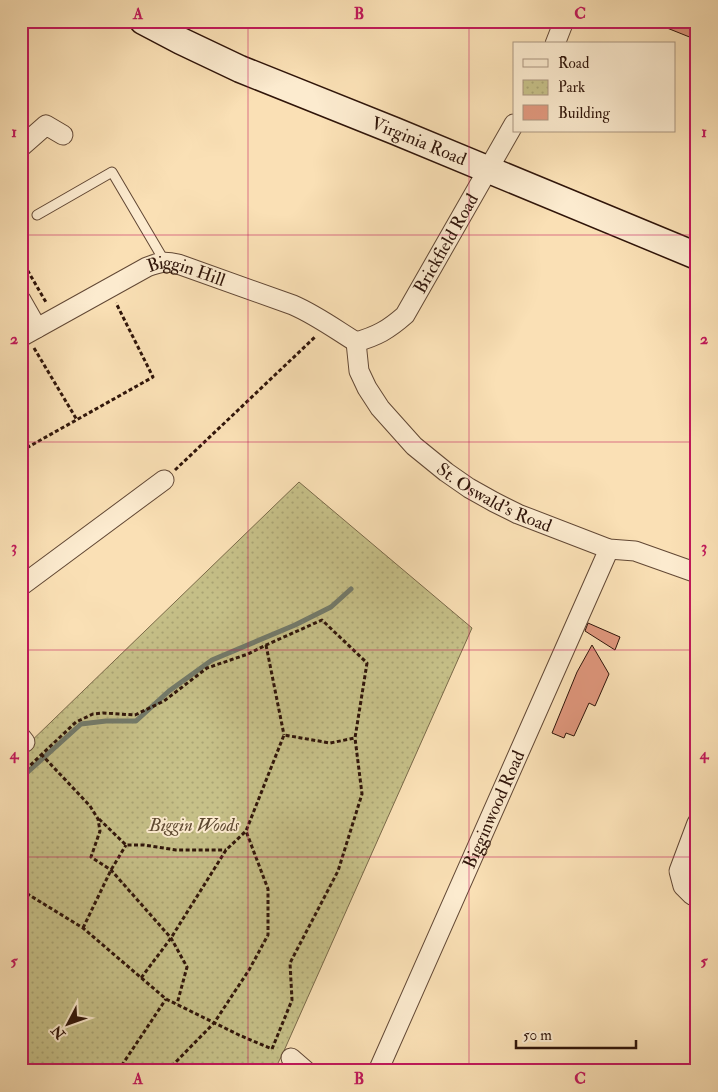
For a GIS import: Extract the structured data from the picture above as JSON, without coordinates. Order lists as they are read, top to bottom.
{
  "streets": {
    "street": [
      "Virginia Road",
      "Brickfield Road",
      "Biggin Hill",
      "St. Oswald's Road",
      "Bigginwood Road"
    ]
  },
  "crossings": [
    ["Virginia Road", "Brickfield Road"],
    ["Brickfield Road", "Biggin Hill"],
    ["Brickfield Road", "St. Oswald's Road"],
    ["Biggin Hill", "St. Oswald's Road"],
    ["St. Oswald's Road", "Bigginwood Road"]
  ],
  "parks": ["Biggin Woods"],
  "legend": ["Road", "Park", "Building"],
  "scale_bar": "50 m",
  "north": "bottom left",
  "grid": {
    "columns": ["A", "B", "C"],
    "rows": [
      "1",
      "2",
      "3",
      "4",
      "5"
    ]
  }
}
